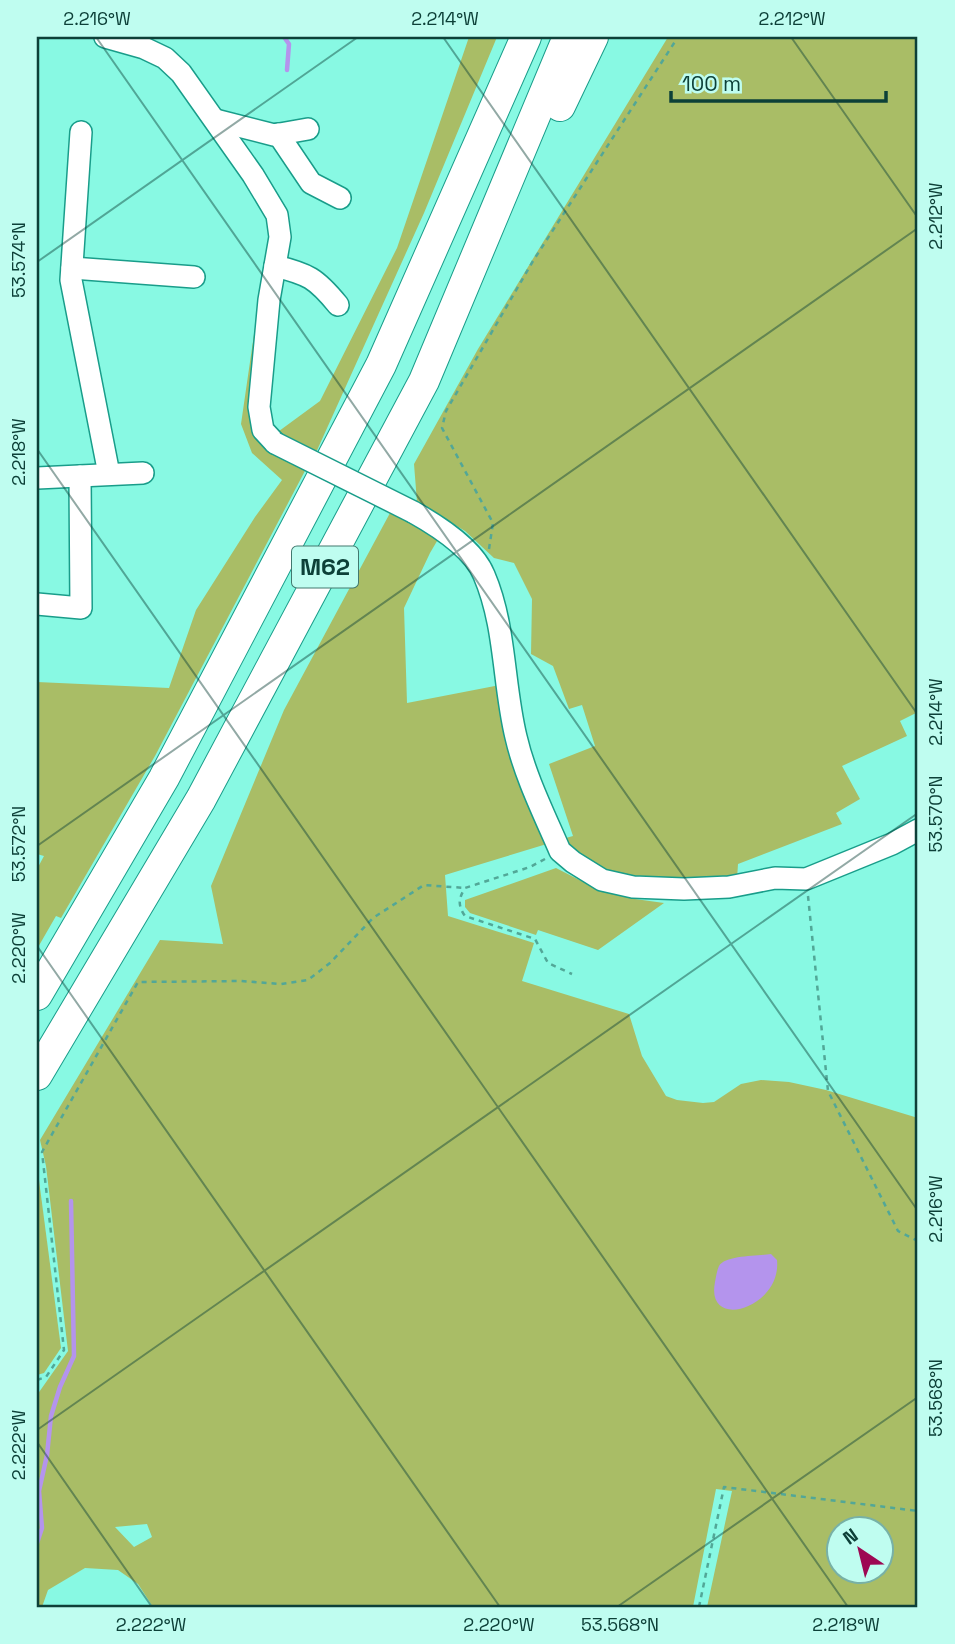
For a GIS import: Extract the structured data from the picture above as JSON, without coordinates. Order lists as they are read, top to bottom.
{
  "streets": {
    "highway": ["M62"]
  },
  "scale_bar": "100 m",
  "north": "top left",
  "coordinates": [
    "2.216°W",
    "2.214°W",
    "2.212°W",
    "53.574°N",
    "2.218°W",
    "53.570°N",
    "53.572°N",
    "2.220°W",
    "53.568°N",
    "2.222°W"
  ]
}
